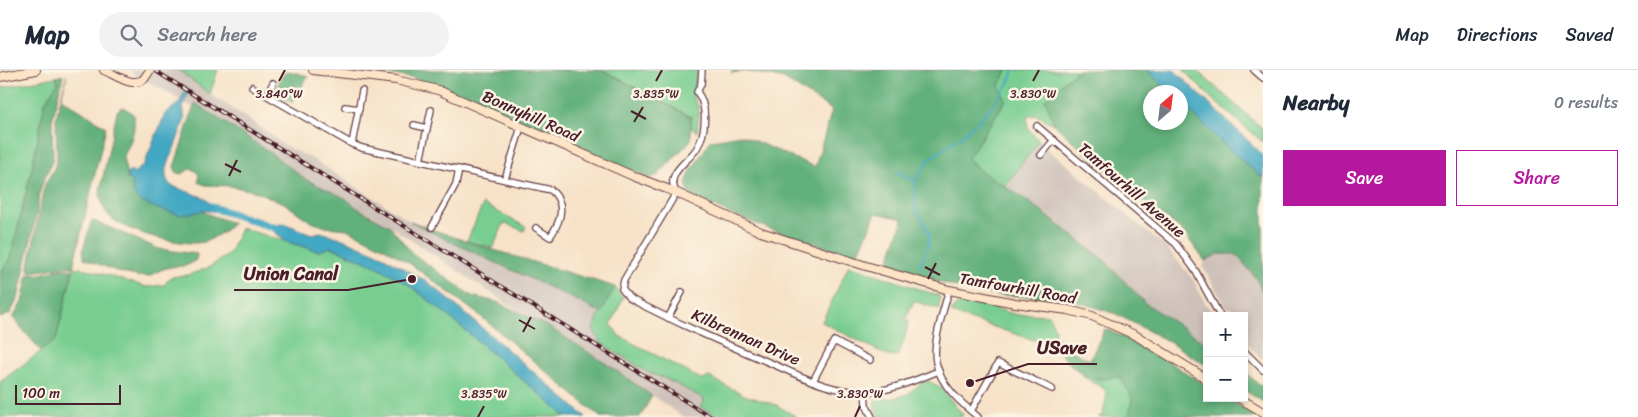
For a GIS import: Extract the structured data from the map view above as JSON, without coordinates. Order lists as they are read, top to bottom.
{
  "streets": {
    "main road": ["Bonnyhill Road", "Tamfourhill Road"],
    "street": ["Tamfourhill Avenue", "Kilbrennan Drive"]
  },
  "crossings": [
    ["Bonnyhill Road", "Tamfourhill Road"],
    ["Bonnyhill Road", "Kilbrennan Drive"],
    ["Tamfourhill Road", "Kilbrennan Drive"]
  ],
  "places": ["Union Canal", "USave"],
  "scale_bar": "100 m",
  "north": "top right",
  "page": {
    "header": "Map",
    "search": "Search here",
    "nav": ["Map", "Directions", "Saved"],
    "heading": ["Nearby", "0 results"],
    "buttons": ["Save", "Share"],
    "map_buttons": ["+", "−"],
    "scale": "100 m"
  },
  "coordinates": ["3.840°W", "3.835°W", "3.830°W"]
}
